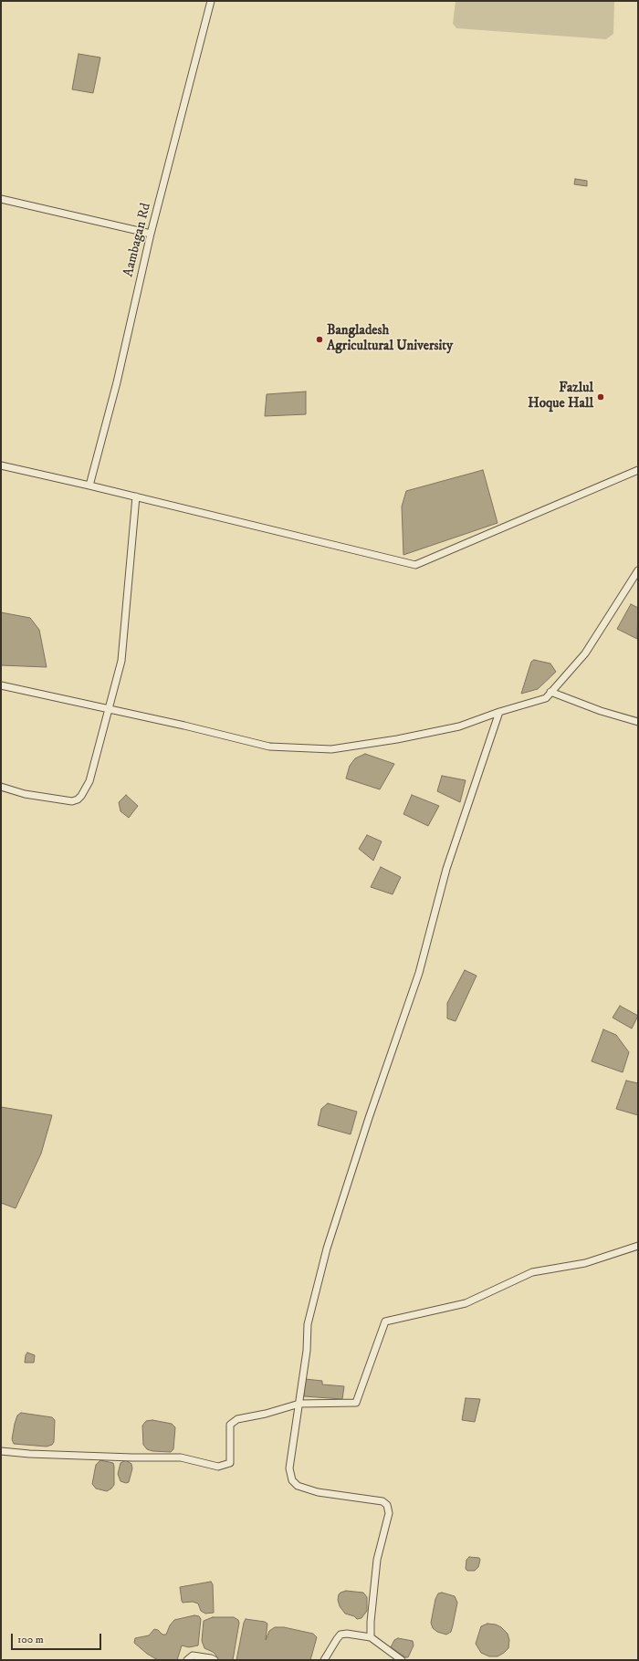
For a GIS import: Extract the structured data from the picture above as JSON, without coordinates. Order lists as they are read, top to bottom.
{
  "streets": {
    "street": ["Aambagan Rd"]
  },
  "places": ["Bangladesh Agricultural University", "Fazlul Hoque Hall"],
  "scale_bar": "100 m"
}
